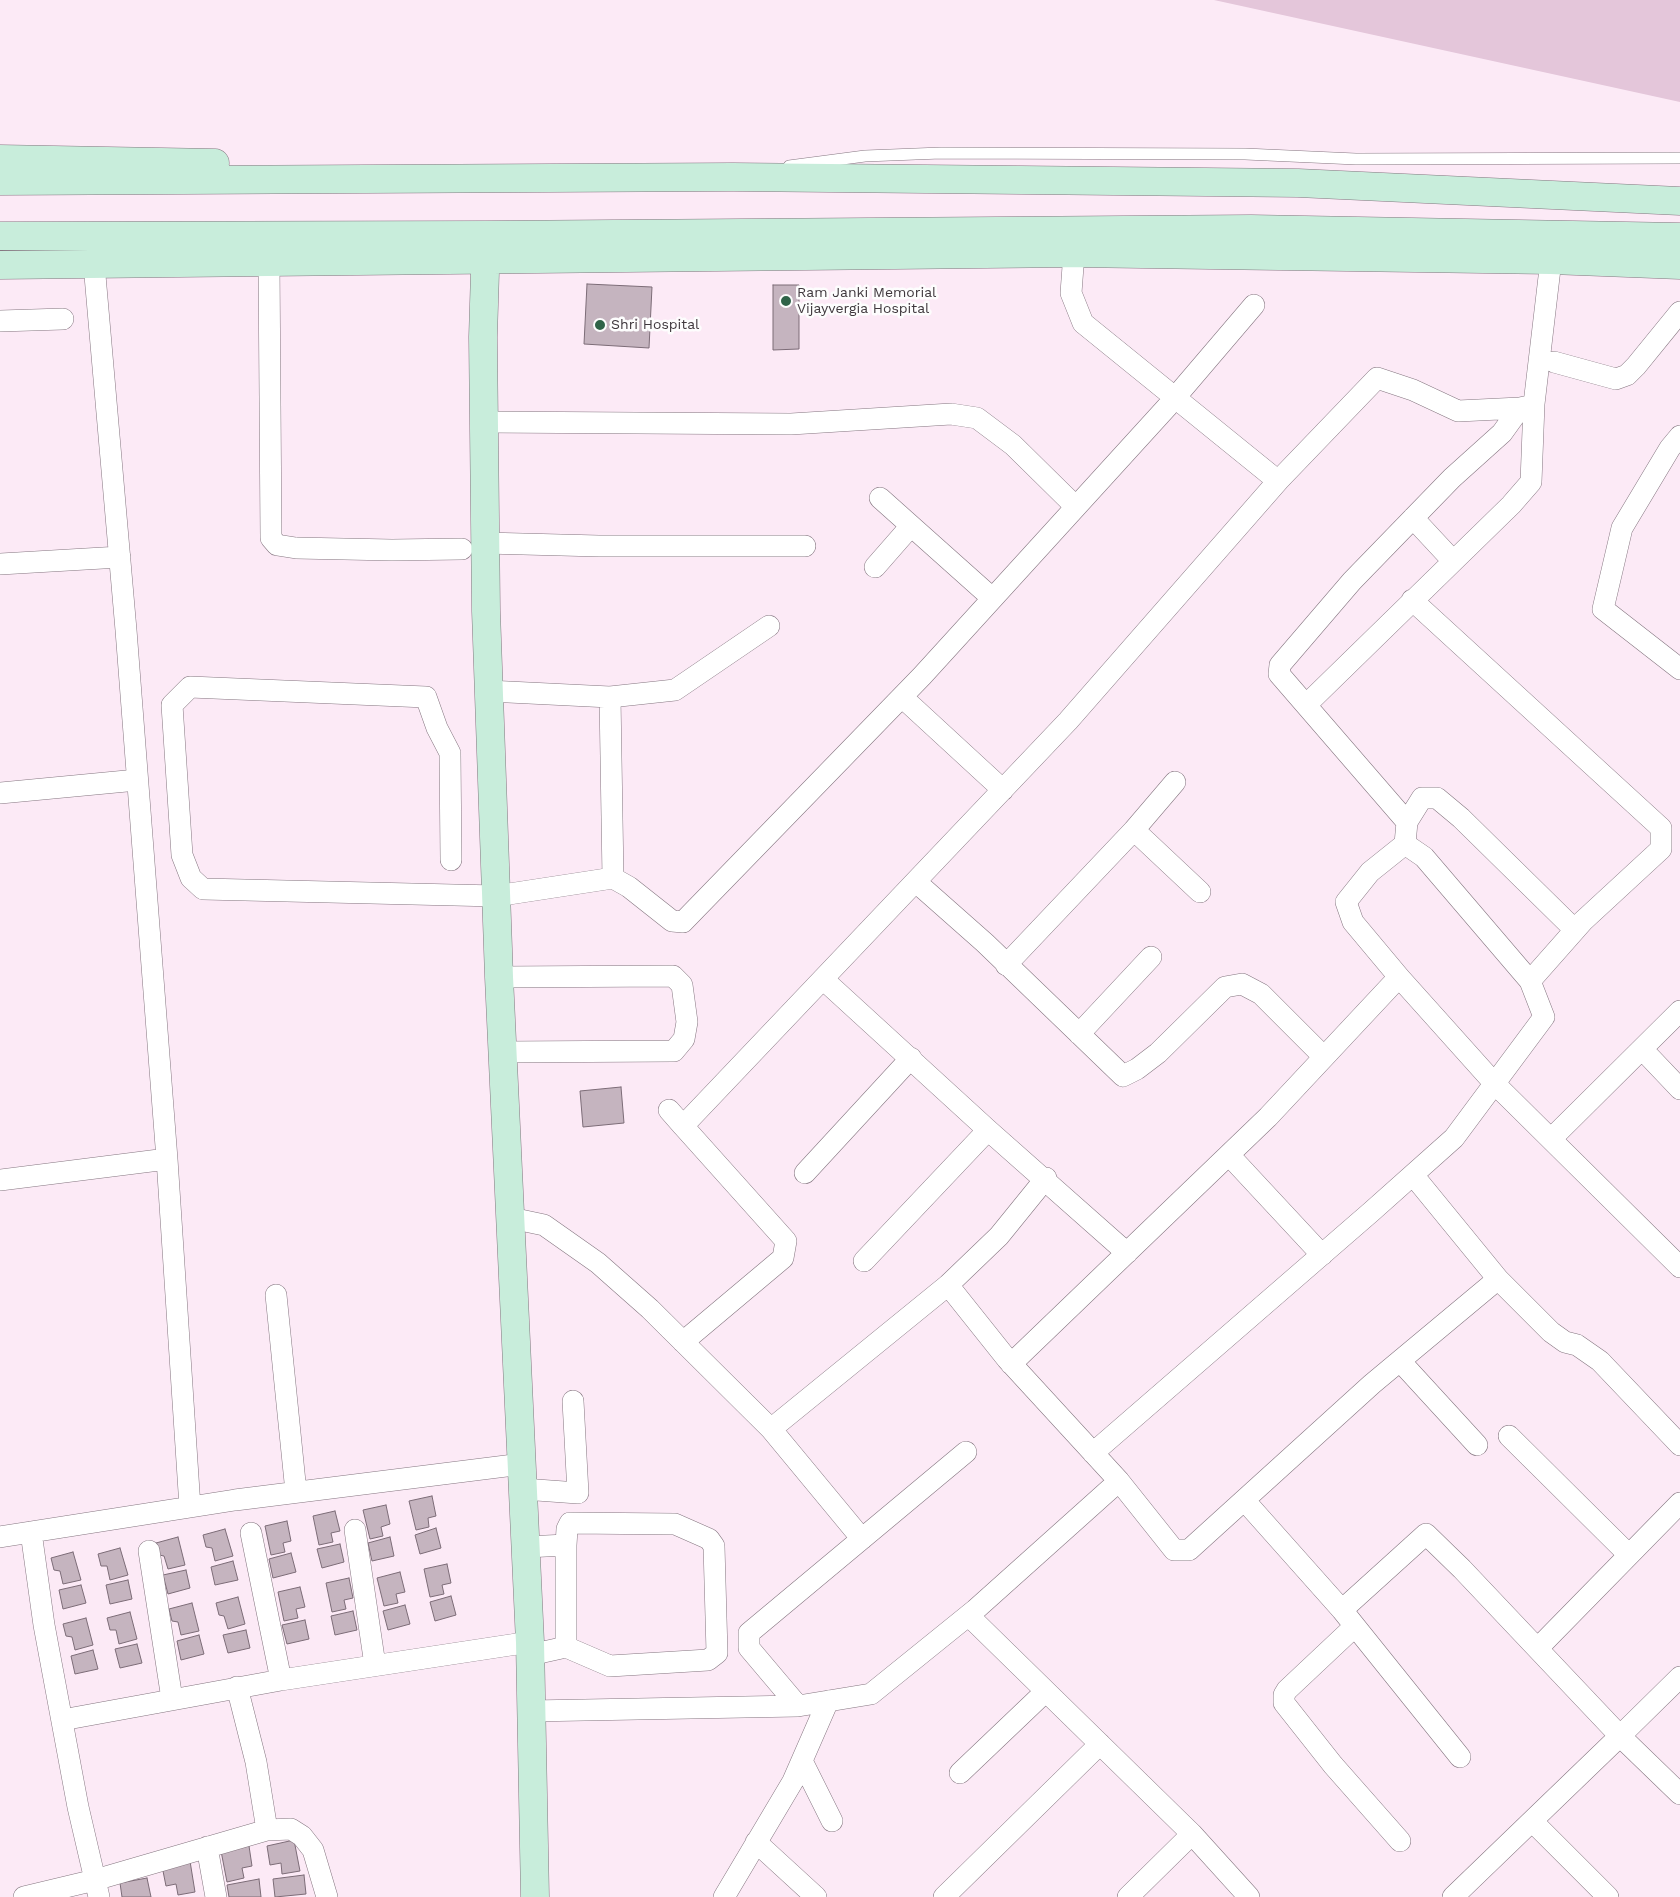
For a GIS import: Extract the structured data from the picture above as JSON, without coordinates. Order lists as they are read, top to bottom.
{
  "places": ["Ram Janki Memorial Vijayvergia Hospital", "Shri Hospital"]
}
